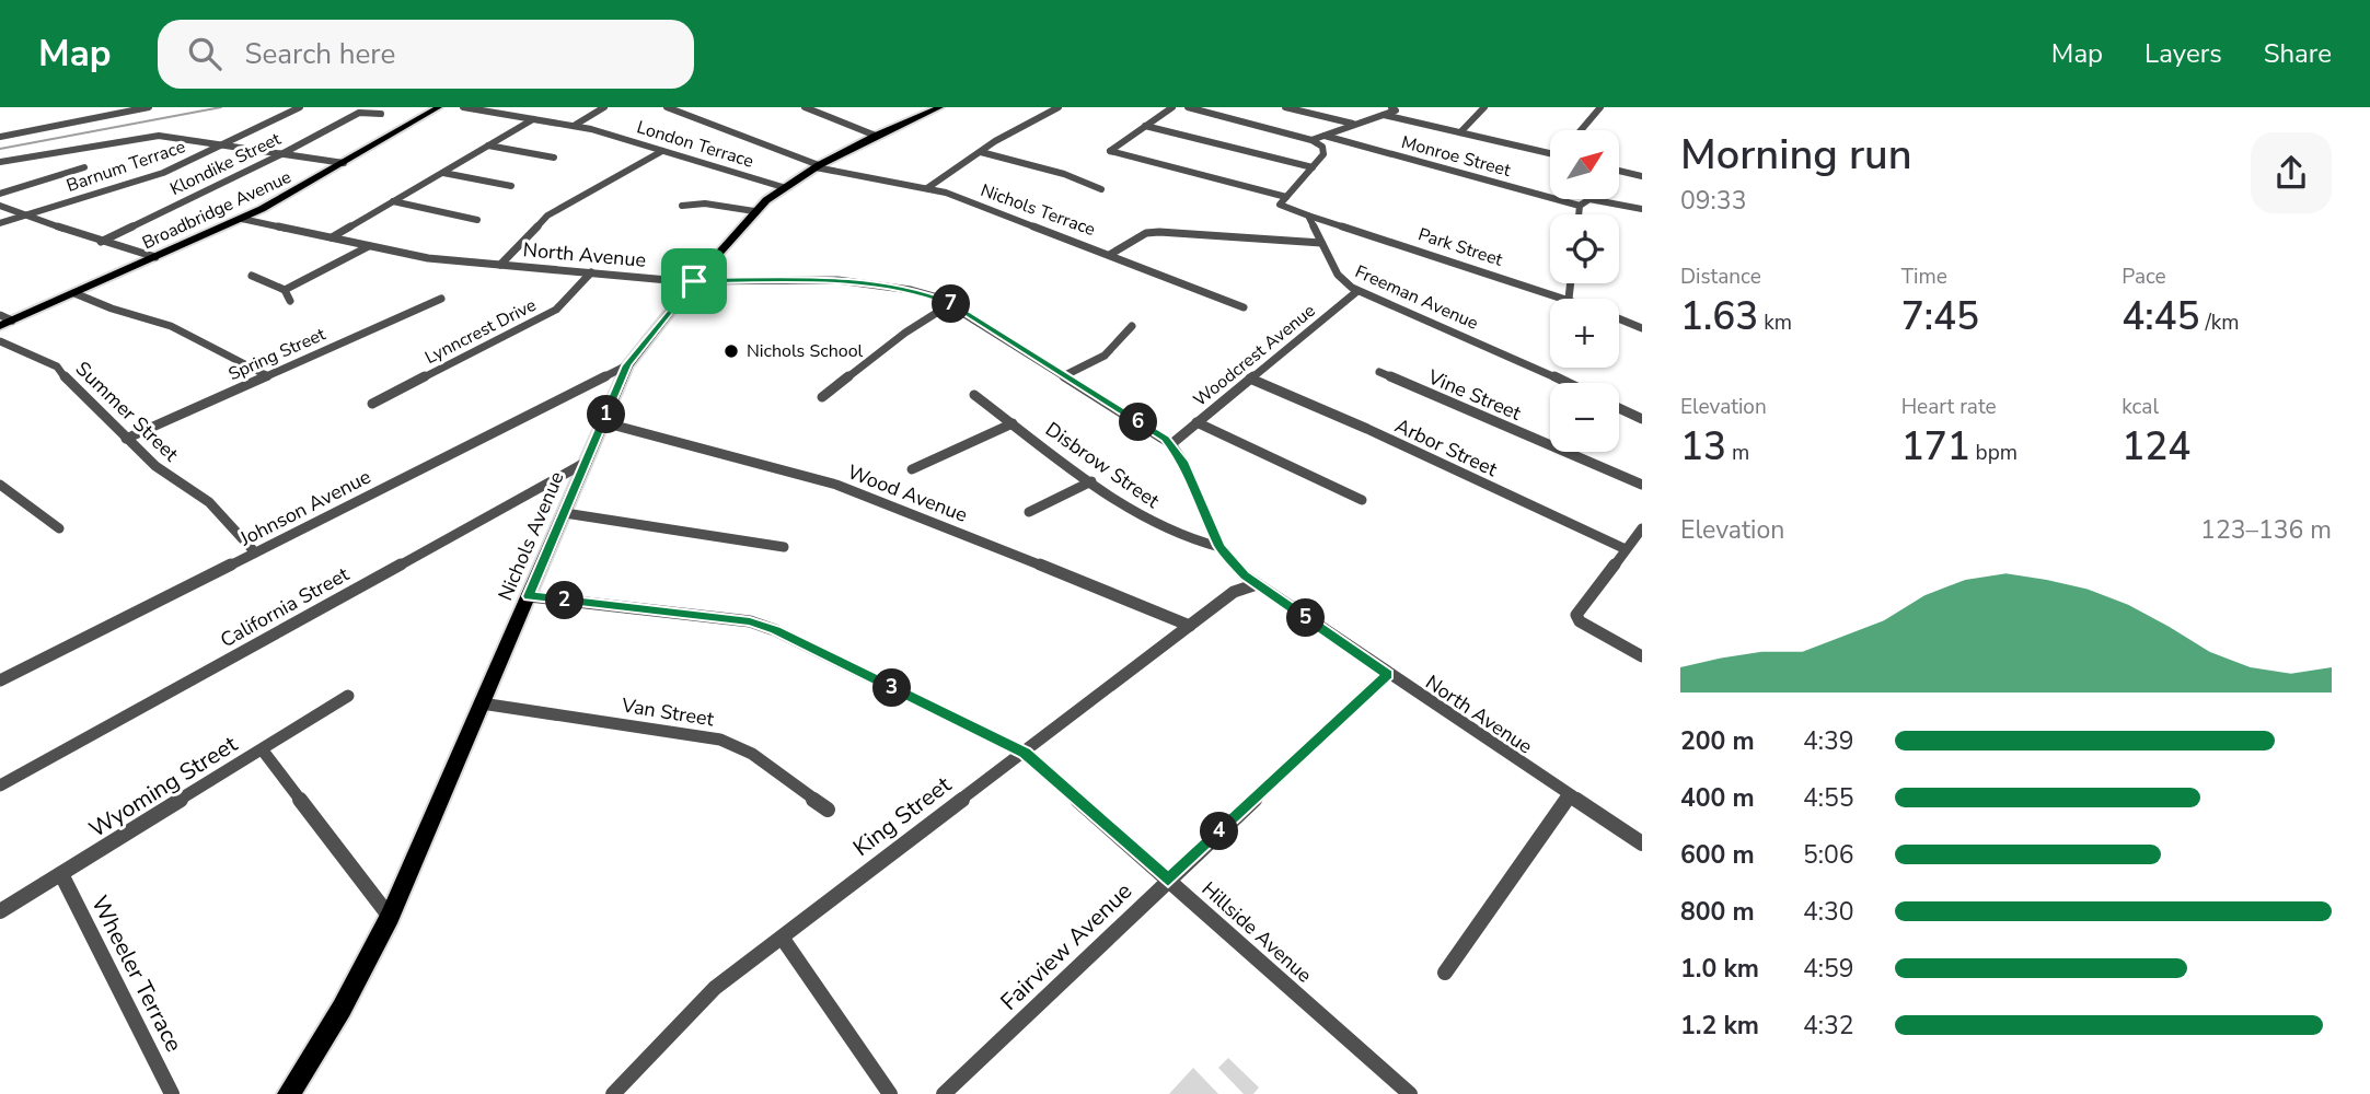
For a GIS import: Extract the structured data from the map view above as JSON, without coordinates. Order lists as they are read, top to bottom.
{
  "streets": {
    "main road": ["Broadbridge Avenue", "Nichols Avenue"],
    "street": [
      "London Terrace",
      "Monroe Street",
      "Klondike Street",
      "Barnum Terrace",
      "Nichols Terrace",
      "Park Street",
      "North Avenue",
      "Freeman Avenue",
      "Lynncrest Drive",
      "Spring Street",
      "Woodcrest Avenue",
      "Vine Street",
      "Summer Street",
      "Arbor Street",
      "Disbrow Street",
      "Wood Avenue",
      "Johnson Avenue",
      "California Street",
      "Van Street",
      "Wyoming Street",
      "King Street",
      "Hillside Avenue",
      "Fairview Avenue",
      "Wheeler Terrace"
    ]
  },
  "crossings": [
    ["London Terrace", "Nichols Avenue"],
    ["Broadbridge Avenue", "North Avenue"],
    ["Nichols Terrace", "Nichols Avenue"],
    ["Park Street", "Freeman Avenue"],
    ["North Avenue", "Lynncrest Drive"],
    ["North Avenue", "Woodcrest Avenue"],
    ["North Avenue", "Disbrow Street"],
    ["North Avenue", "Nichols Avenue"],
    ["North Avenue", "King Street"],
    ["North Avenue", "Fairview Avenue"],
    ["Freeman Avenue", "Woodcrest Avenue"],
    ["Spring Street", "Summer Street"],
    ["Woodcrest Avenue", "Arbor Street"],
    ["Summer Street", "Johnson Avenue"],
    ["Wood Avenue", "Nichols Avenue"],
    ["Wood Avenue", "King Street"],
    ["Johnson Avenue", "Nichols Avenue"],
    ["Nichols Avenue", "California Street"],
    ["Nichols Avenue", "Van Street"],
    ["Nichols Avenue", "Hillside Avenue"],
    ["Wyoming Street", "Wheeler Terrace"],
    ["King Street", "Hillside Avenue"],
    ["Hillside Avenue", "Fairview Avenue"]
  ],
  "places": ["Nichols School"],
  "north": "top right",
  "page": {
    "header": "Map",
    "search": "Search here",
    "nav": ["Map", "Layers", "Share"],
    "heading": ["Morning run", "09:33"],
    "map_buttons": ["+", "−"],
    "stats": [
      ["Distance", "1.63 km"],
      ["Time", "7:45"],
      ["Pace", "4:45 /km"],
      ["Elevation", "13 m"],
      ["Heart rate", "171 bpm"],
      ["kcal", "124"]
    ],
    "pins": [
      "7",
      "1",
      "6",
      "2",
      "5",
      "3",
      "4"
    ],
    "chart": ["Elevation", "123–136 m"],
    "list": [
      {
        "name": "200 m",
        "note": "4:39"
      },
      {
        "name": "400 m",
        "note": "4:55"
      },
      {
        "name": "600 m",
        "note": "5:06"
      },
      {
        "name": "800 m",
        "note": "4:30"
      },
      {
        "name": "1.0 km",
        "note": "4:59"
      },
      {
        "name": "1.2 km",
        "note": "4:32"
      }
    ]
  }
}
